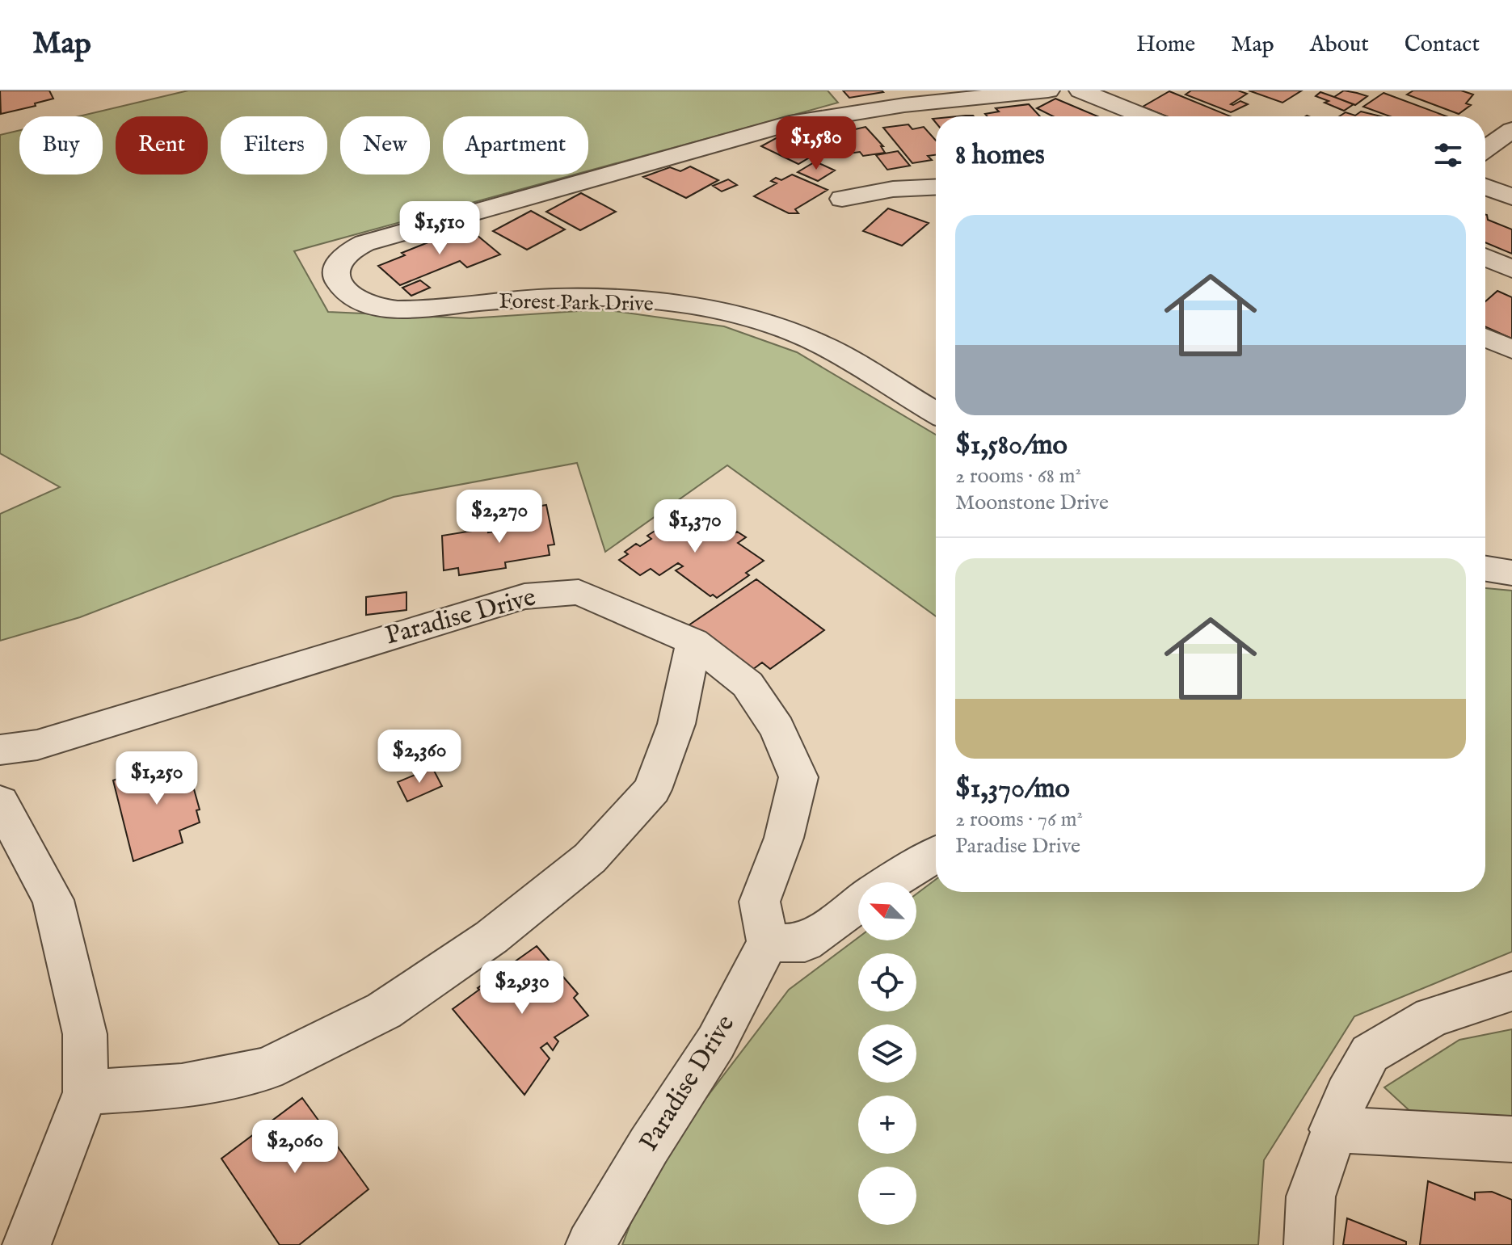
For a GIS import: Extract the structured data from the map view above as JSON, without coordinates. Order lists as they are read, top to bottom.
{
  "streets": {
    "street": ["Forest Park Drive", "Paradise Drive"]
  },
  "north": "top left",
  "page": {
    "header": "Map",
    "nav": [
      "Home",
      "Map",
      "About",
      "Contact"
    ],
    "price": [
      "$1,580",
      "$1,510",
      "$2,270",
      "$1,370",
      "$2,360",
      "$1,250",
      "$2,930",
      "$2,060"
    ],
    "chip": [
      "Buy",
      "Rent",
      "Filters",
      "New",
      "Apartment"
    ],
    "heading": "8 homes",
    "list": [
      {
        "name": "$1,580/mo",
        "note": "2 rooms · 68 m² · Moonstone Drive"
      },
      {
        "name": "$1,370/mo",
        "note": "2 rooms · 76 m² · Paradise Drive"
      }
    ],
    "map_buttons": ["+", "−"]
  }
}
